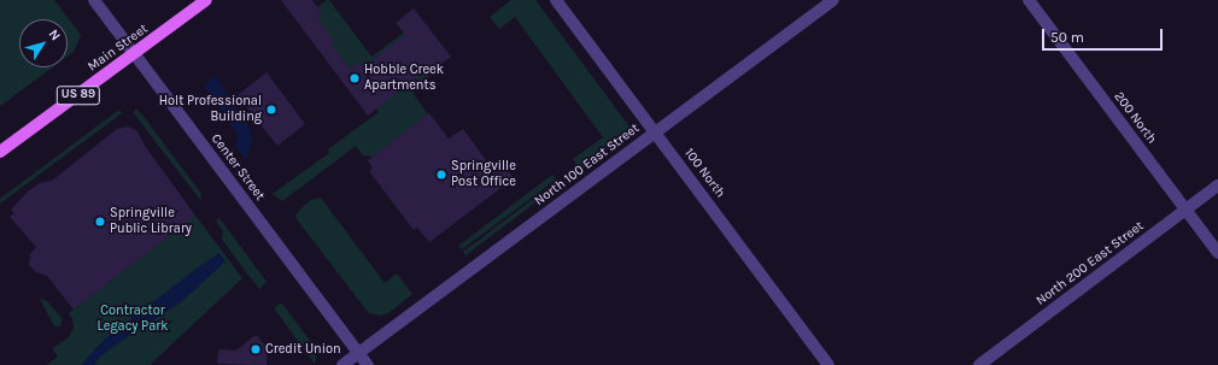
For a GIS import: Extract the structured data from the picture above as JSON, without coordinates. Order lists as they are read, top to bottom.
{
  "streets": {
    "main road": ["Main Street", "US 89"],
    "street": [
      "200 North",
      "North 100 East Street",
      "Center Street",
      "100 North",
      "North 200 East Street"
    ]
  },
  "crossings": [
    ["Main Street", "Center Street"],
    ["200 North", "North 200 East Street"],
    ["North 100 East Street", "Center Street"],
    ["North 100 East Street", "100 North"]
  ],
  "parks": ["Contractor Legacy Park"],
  "places": [
    "Hobble Creek Apartments",
    "Holt Professional Building",
    "Springville Post Office",
    "Springville Public Library",
    "Credit Union"
  ],
  "scale_bar": "50 m",
  "north": "top right"
}
